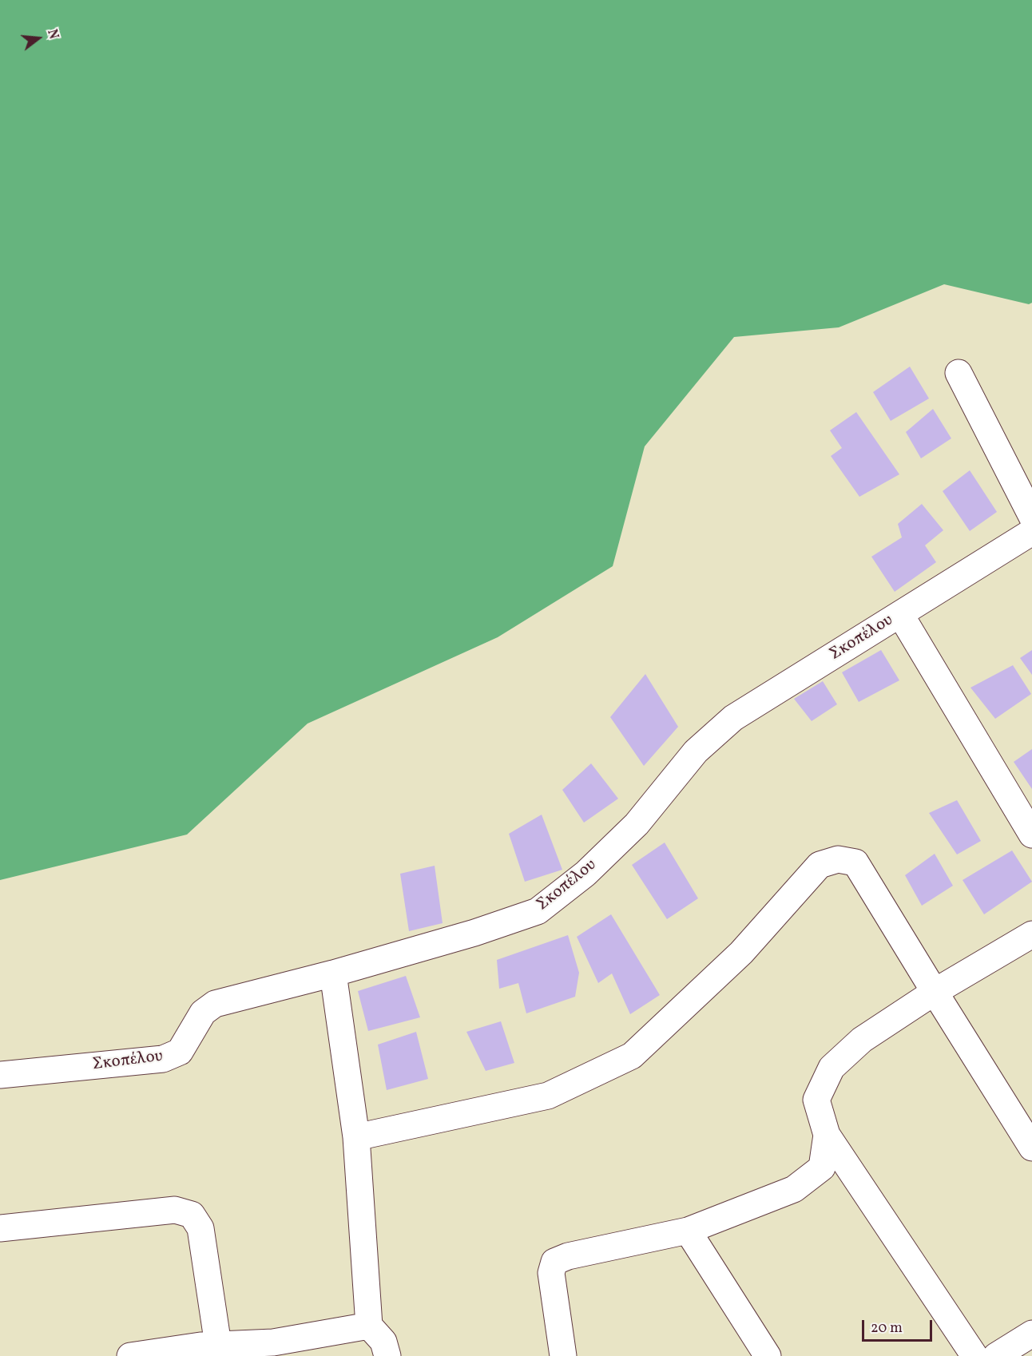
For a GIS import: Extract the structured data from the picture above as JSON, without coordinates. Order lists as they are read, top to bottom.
{
  "streets": {
    "street": ["Σκοπέλου"]
  },
  "scale_bar": "20 m",
  "north": "right"
}
